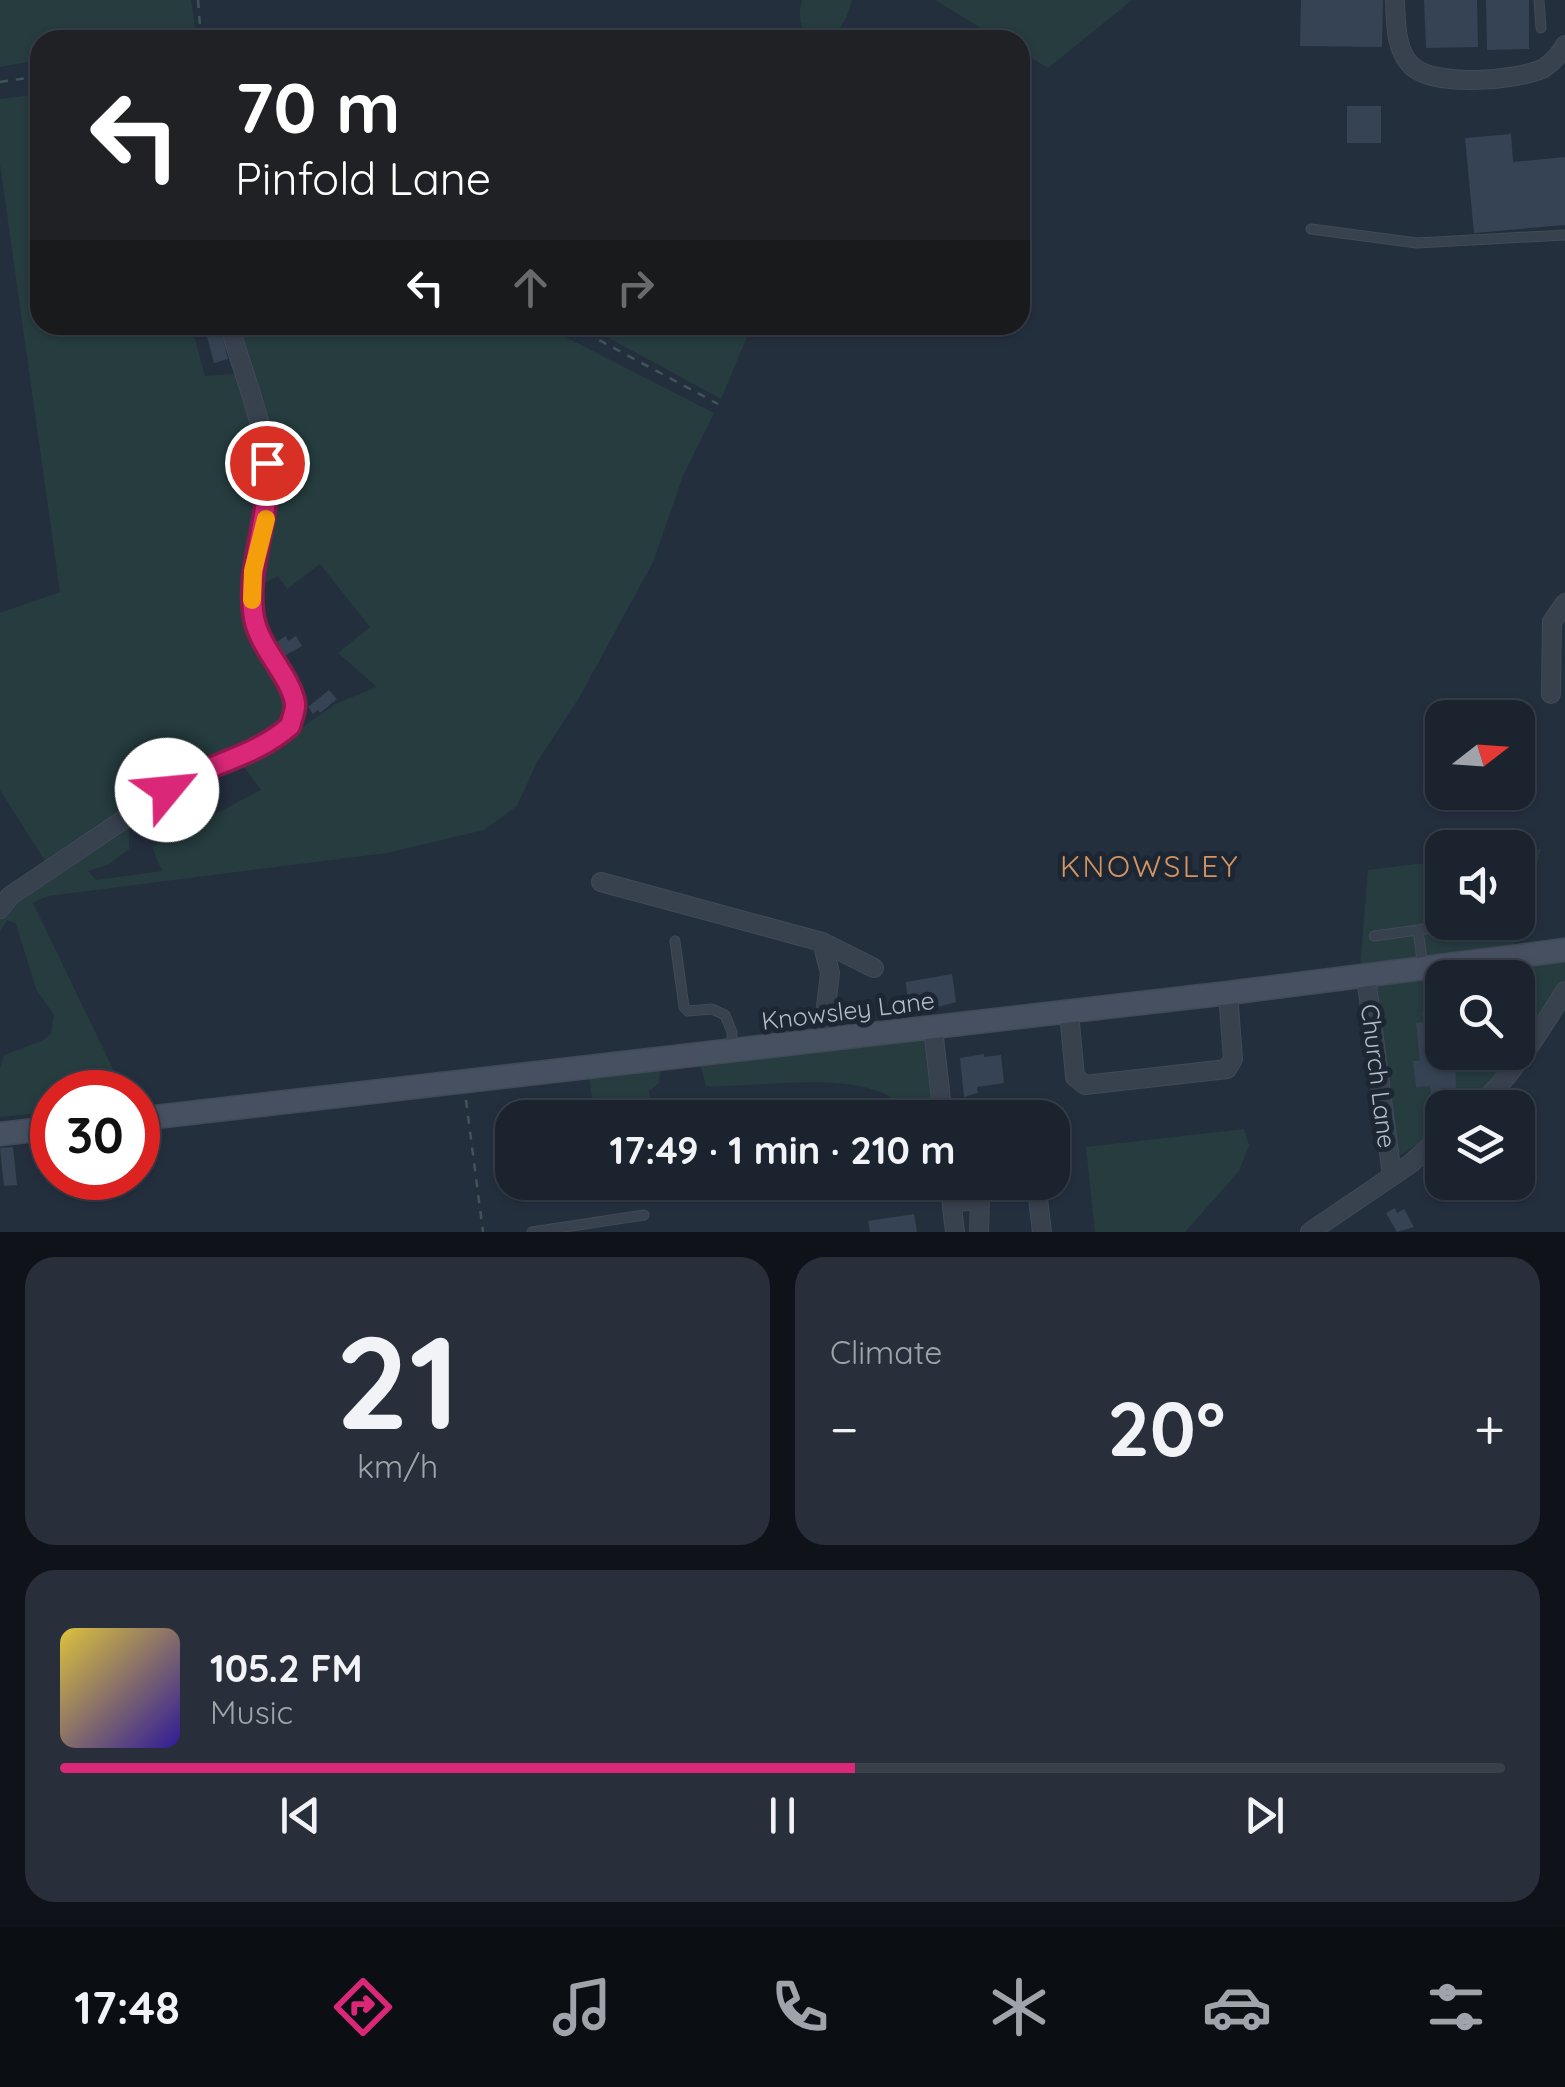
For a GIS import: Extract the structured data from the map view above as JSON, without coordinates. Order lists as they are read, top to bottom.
{
  "streets": {
    "main road": ["Knowsley Lane"],
    "street": ["Church Lane"]
  },
  "crossings": [
    ["Knowsley Lane", "Church Lane"]
  ],
  "districts": ["KNOWSLEY"],
  "north": "right",
  "page": {
    "turn": ["70 m", "Pinfold Lane"],
    "limit": "30",
    "trip": "17:49 · 1 min · 210 m",
    "tile": [
      ["21", "km/h"],
      "Climate"
    ],
    "heat": ["−", "20°", "+"],
    "song": ["105.2 FM", "Music"],
    "tabs": "17:48"
  }
}
